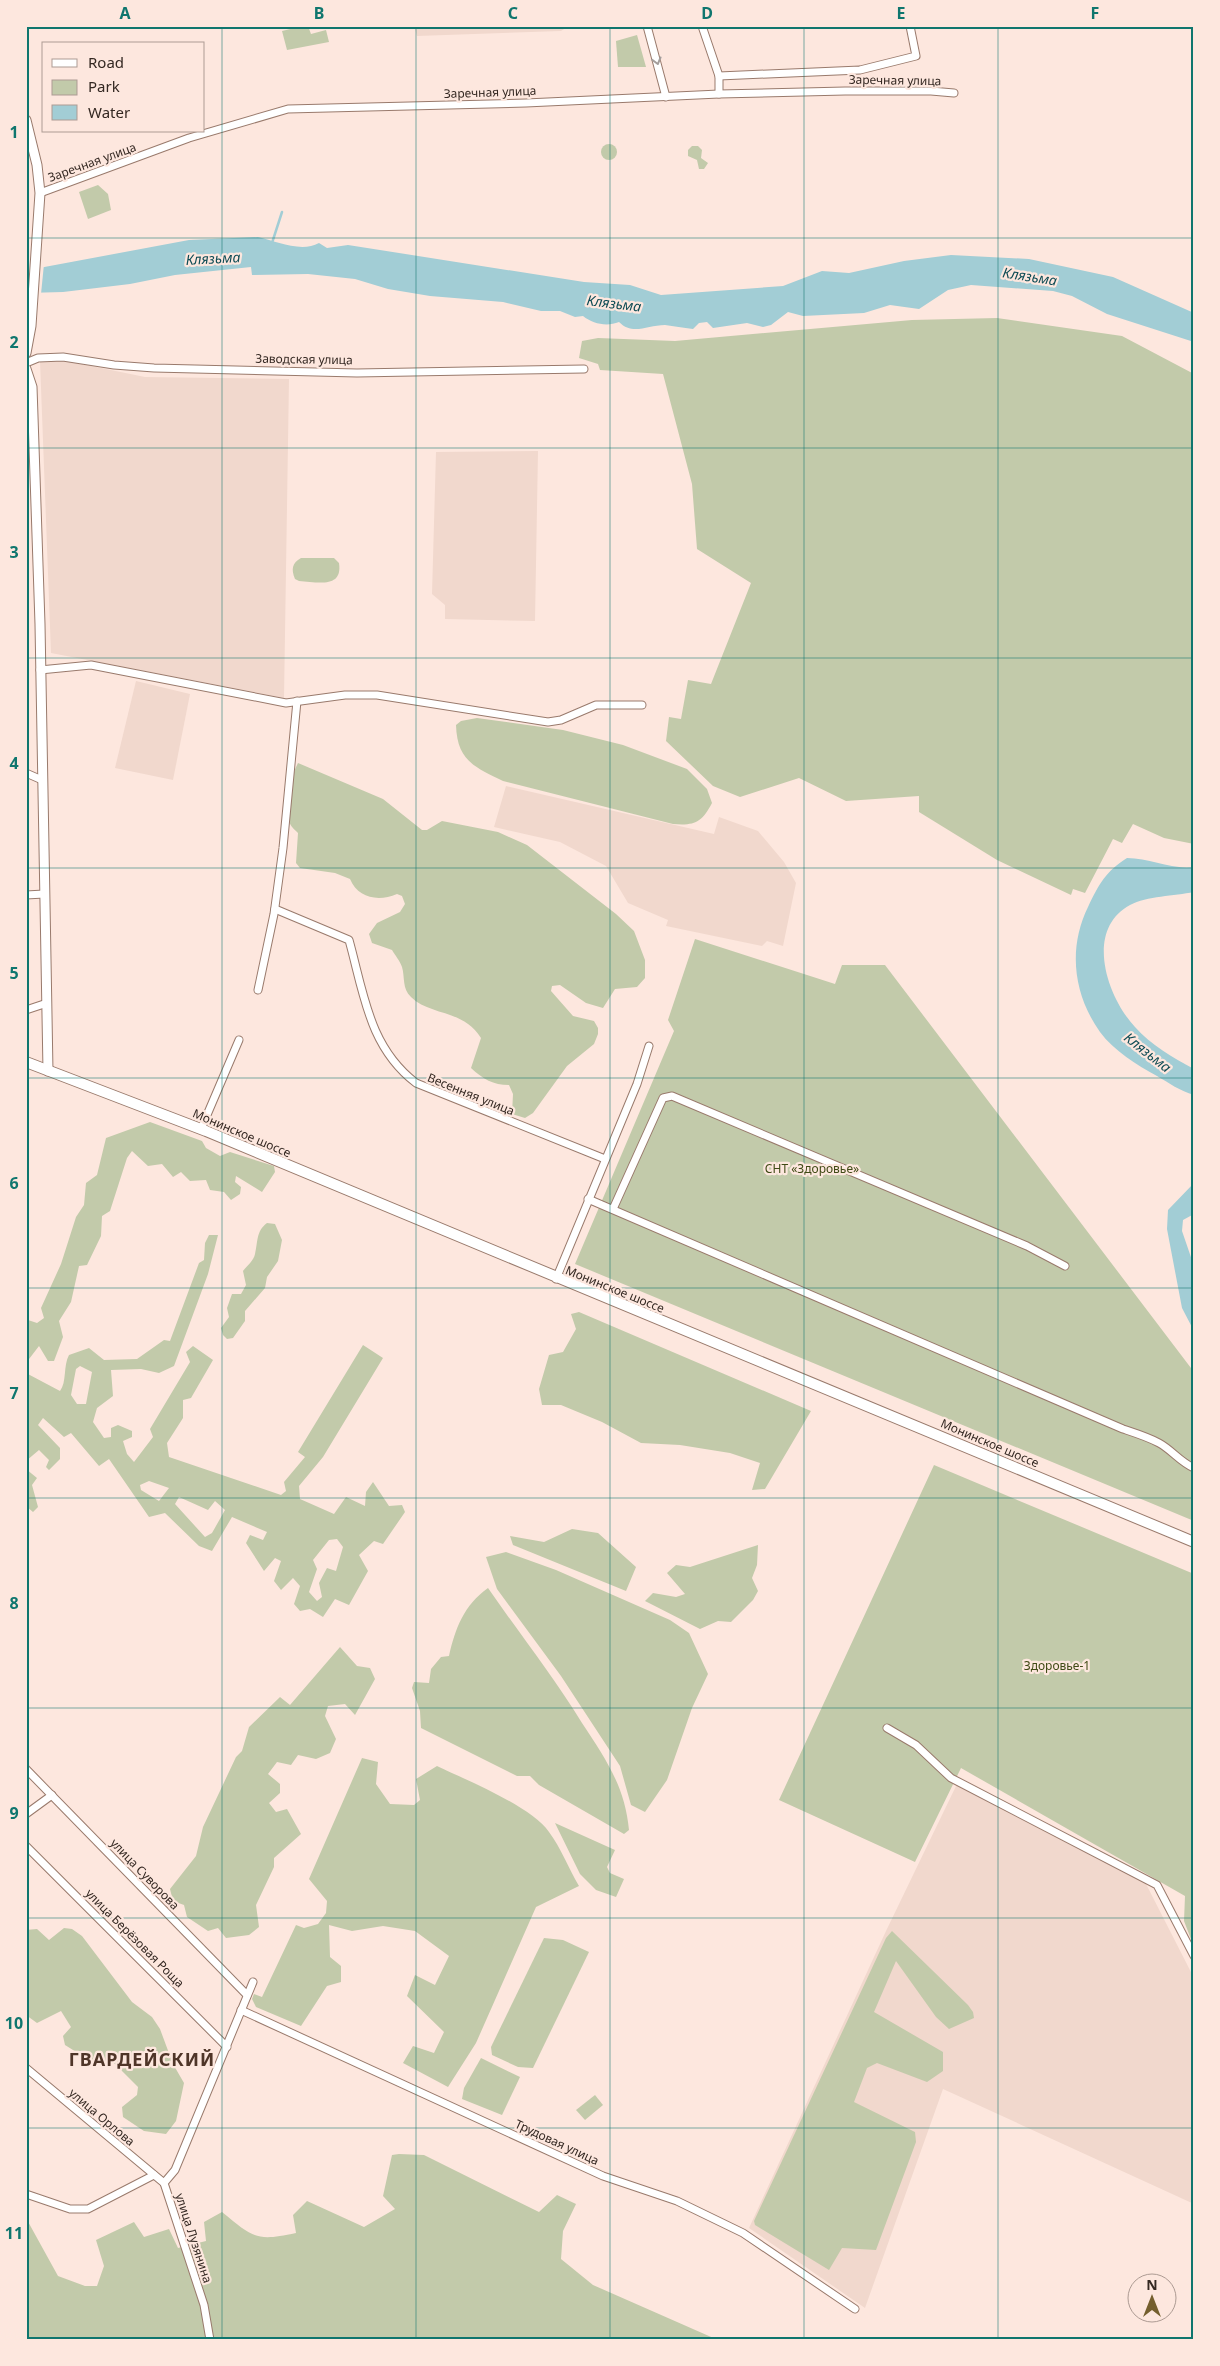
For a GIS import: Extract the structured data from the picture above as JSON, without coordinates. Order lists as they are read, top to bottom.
{
  "streets": {
    "main road": ["Монинское шоссе"],
    "street": [
      "Заречная улица",
      "Заводская улица",
      "Весенняя улица",
      "улица Суворова",
      "улица Берёзовая Роща",
      "улица Орлова",
      "Трудовая улица",
      "улица Лузянина"
    ]
  },
  "crossings": [
    ["улица Суворова", "улица Лузянина"],
    ["улица Берёзовая Роща", "улица Лузянина"],
    ["улица Орлова", "улица Лузянина"],
    ["Трудовая улица", "улица Лузянина"]
  ],
  "districts": ["ГВАРДЕЙСКИЙ"],
  "water": ["Клязьма"],
  "parks": ["СНТ «Здоровье»", "Здоровье-1"],
  "legend": ["Road", "Park", "Water"],
  "north": "top",
  "grid": {
    "columns": [
      "A",
      "B",
      "C",
      "D",
      "E",
      "F"
    ],
    "rows": [
      "1",
      "2",
      "3",
      "4",
      "5",
      "6",
      "7",
      "8",
      "9",
      "10",
      "11"
    ]
  }
}
